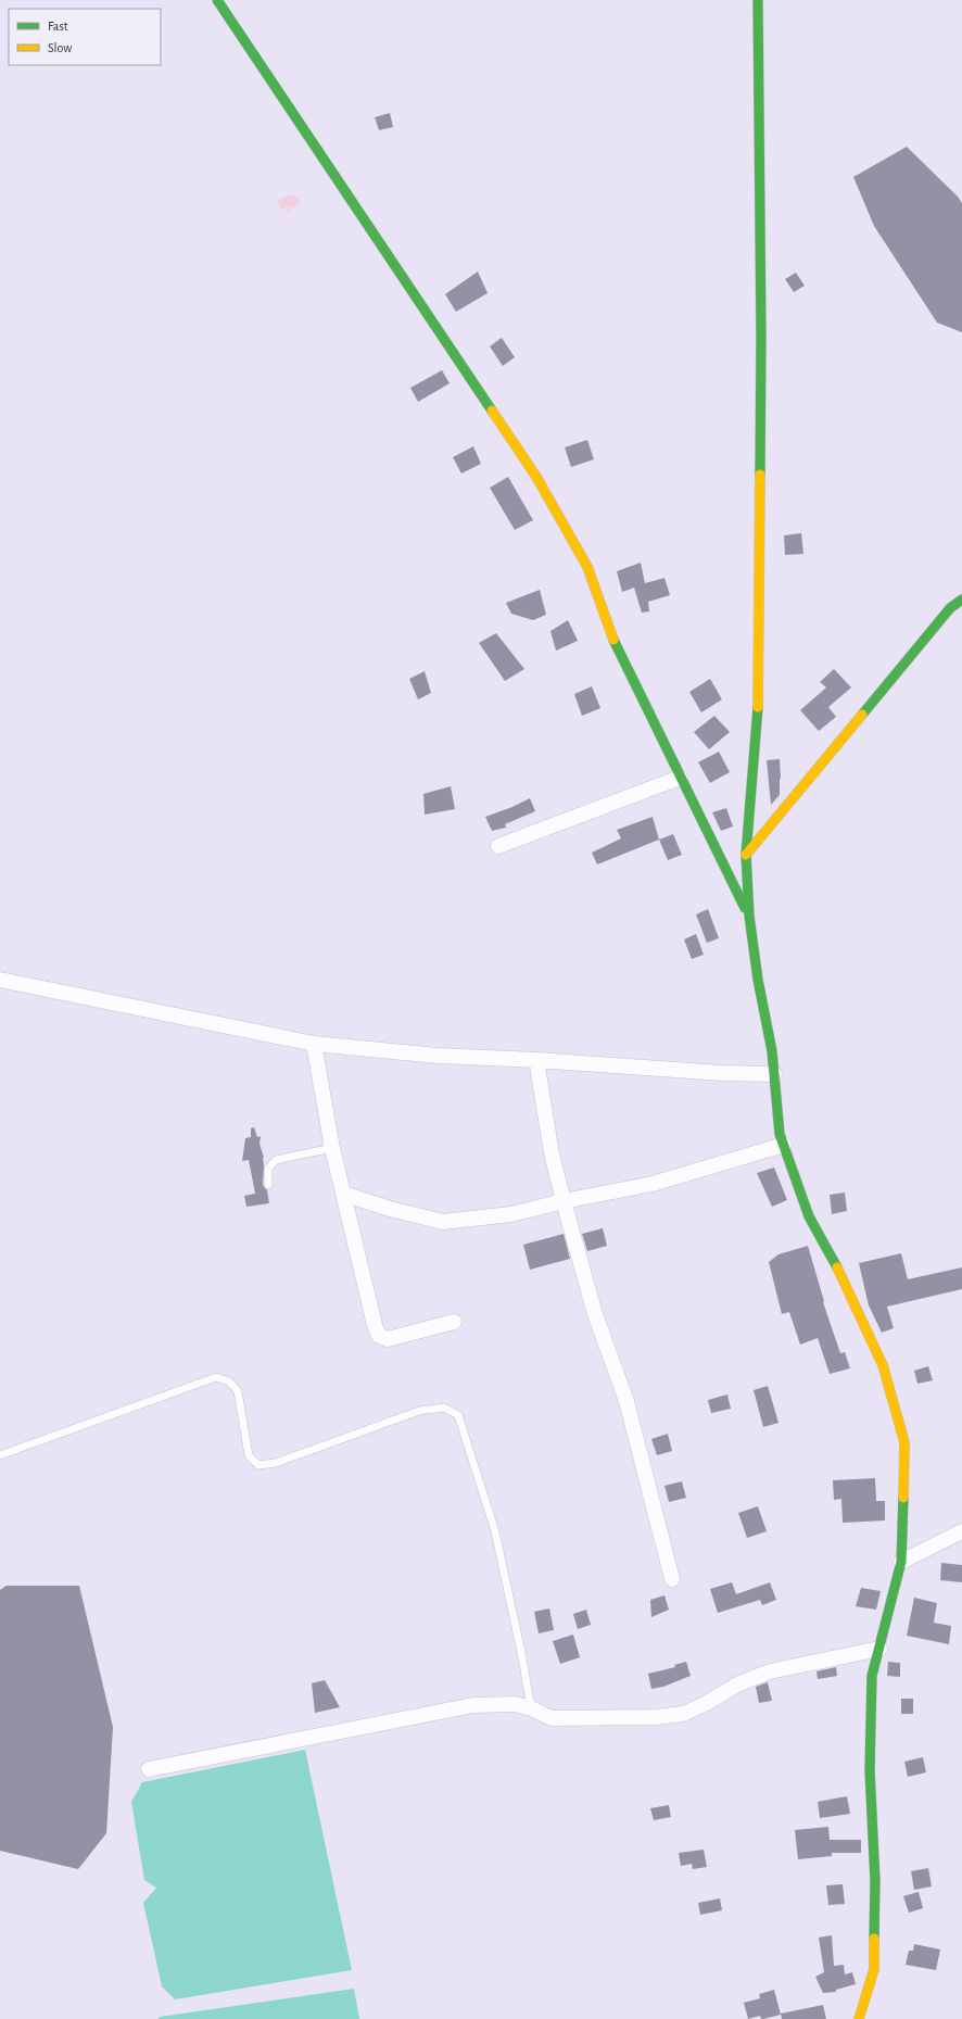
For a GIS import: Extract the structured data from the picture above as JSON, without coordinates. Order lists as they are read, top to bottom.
{
  "legend": ["Fast", "Slow"]
}
